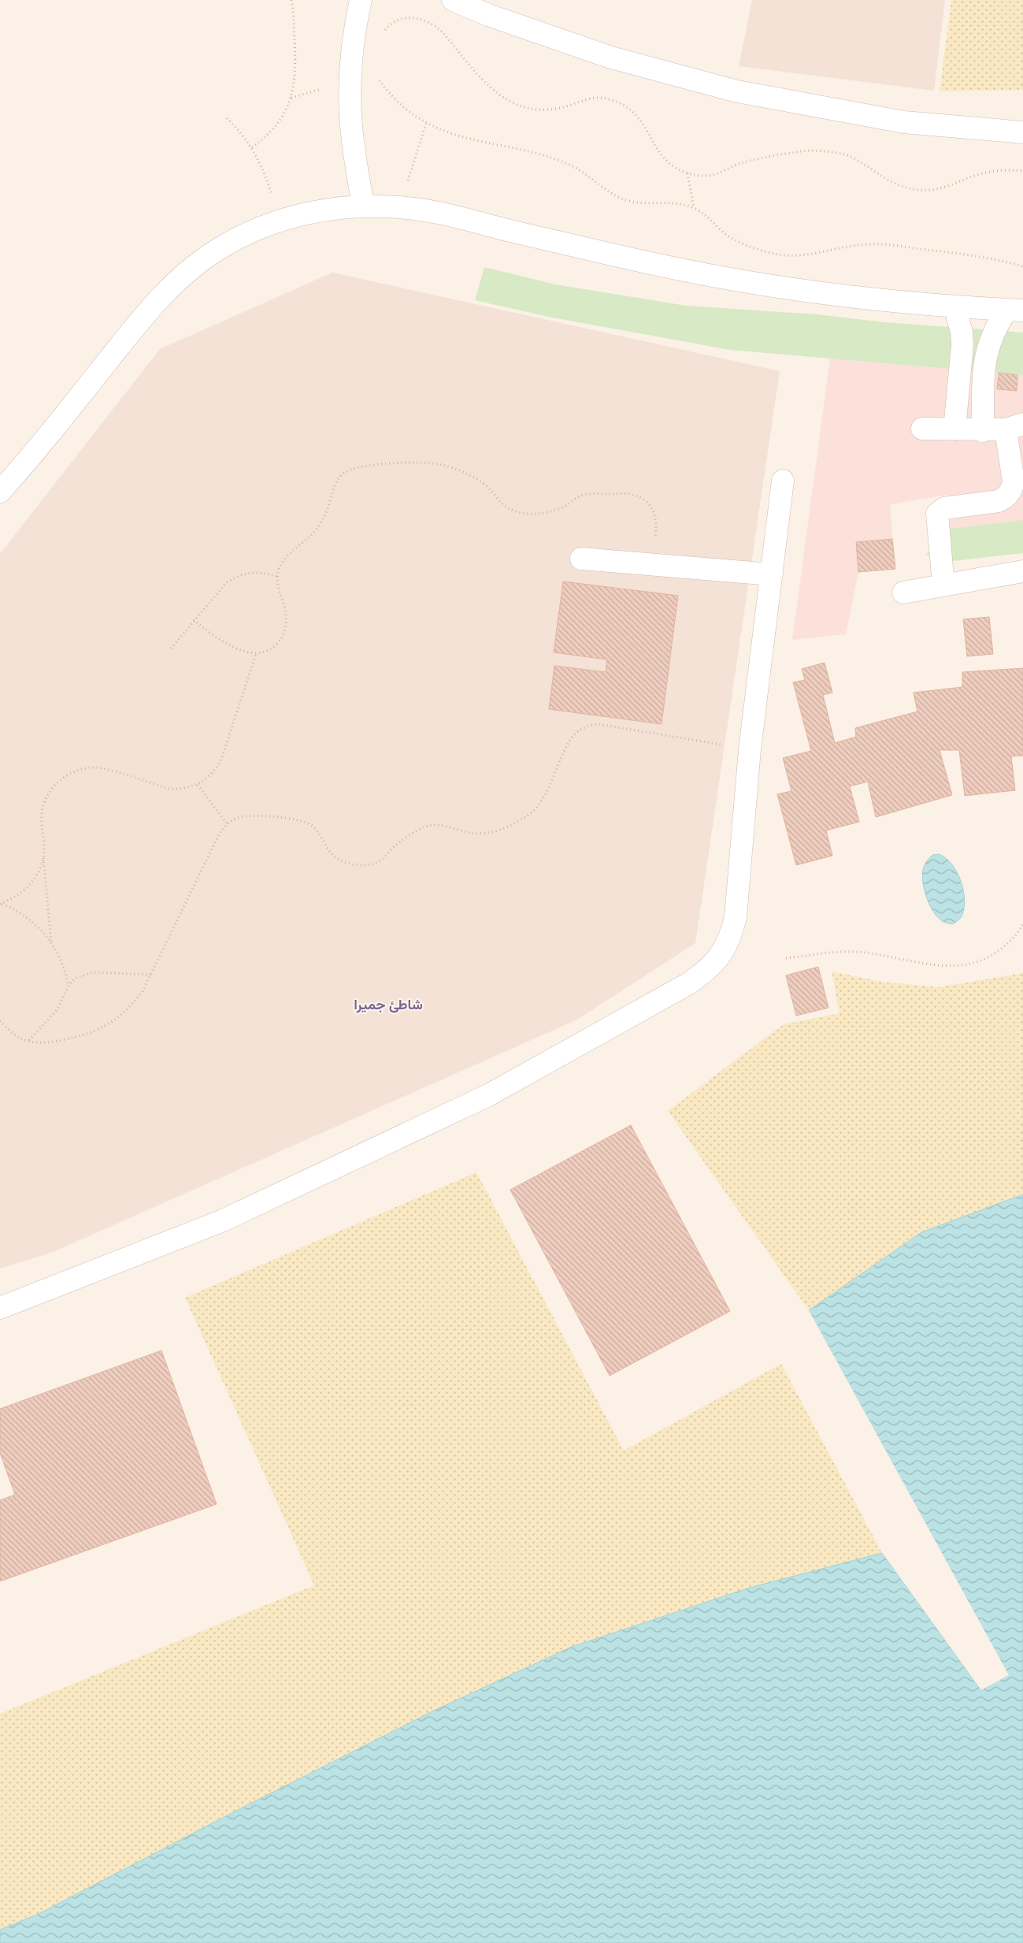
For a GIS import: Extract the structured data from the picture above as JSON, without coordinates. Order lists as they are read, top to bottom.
{
  "districts": ["شاطئ جميرا"]
}
